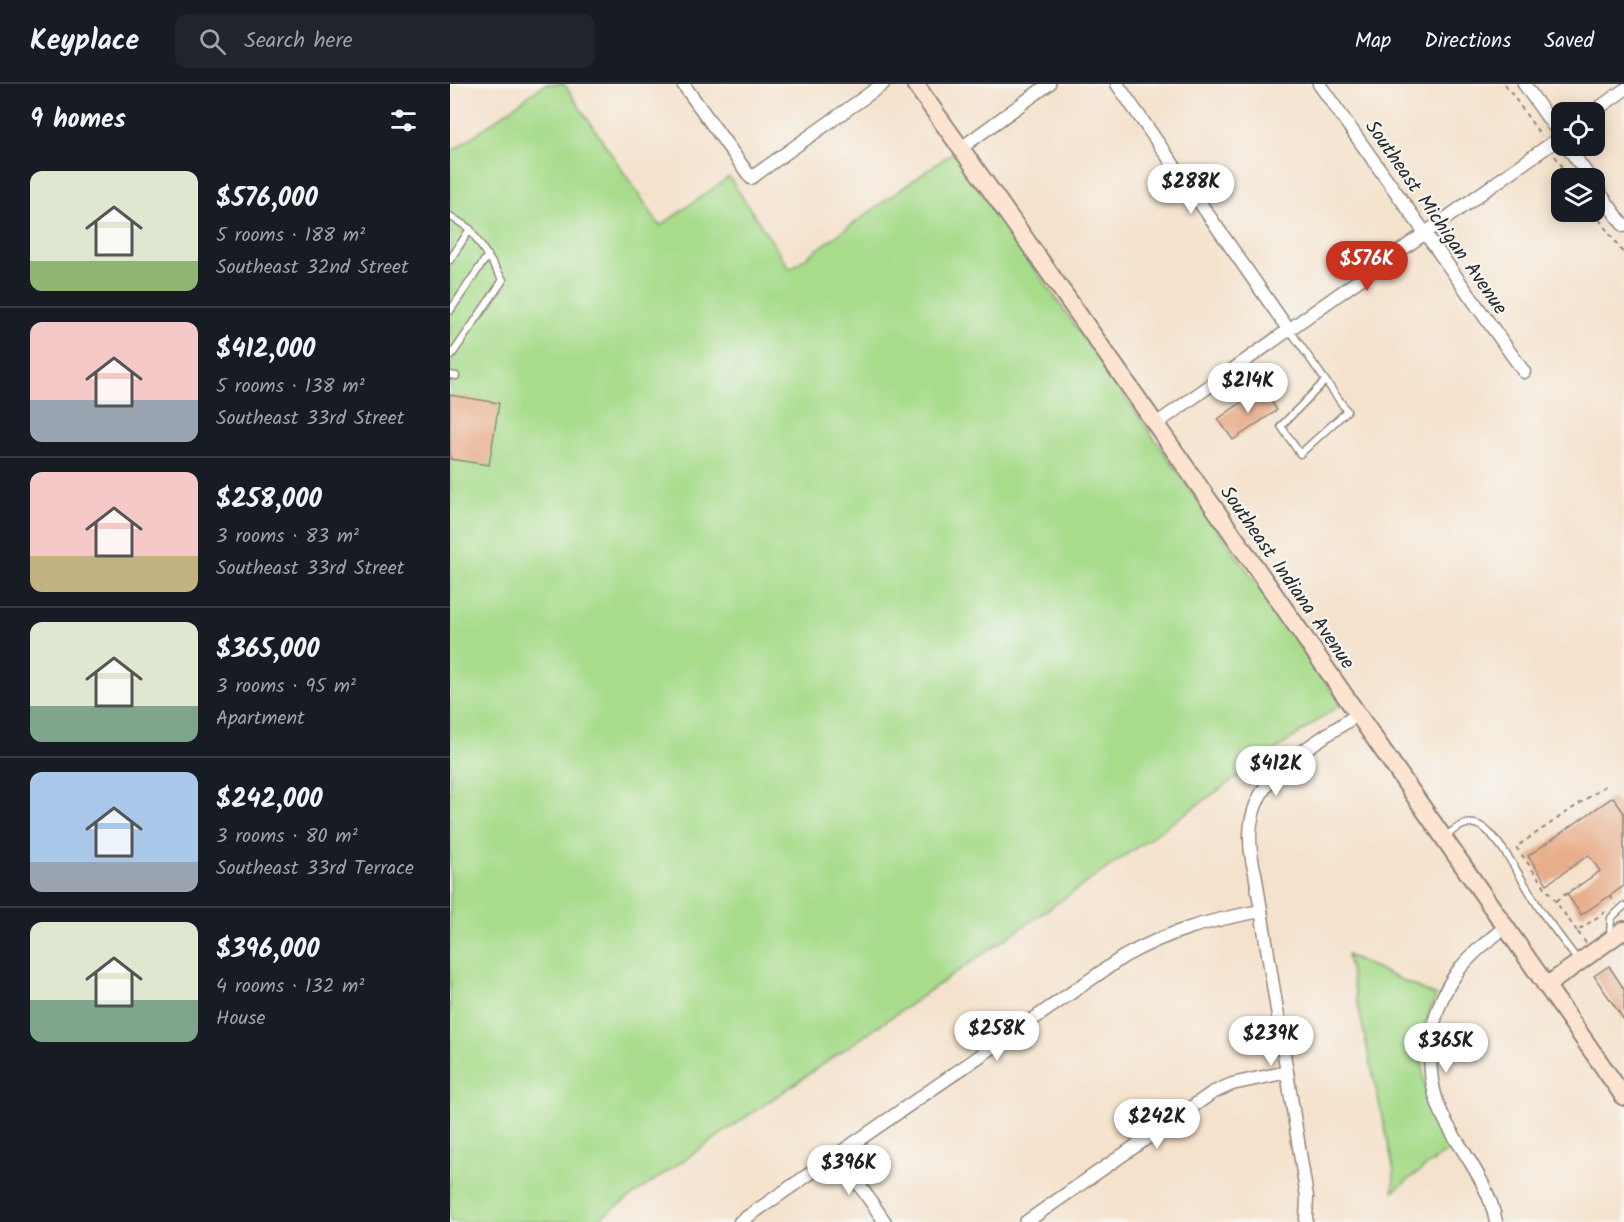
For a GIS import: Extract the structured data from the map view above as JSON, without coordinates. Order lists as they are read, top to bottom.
{
  "streets": {
    "street": ["Southeast Michigan Avenue", "Southeast Indiana Avenue"]
  },
  "page": {
    "header": "Keyplace",
    "search": "Search here",
    "nav": ["Map", "Directions", "Saved"],
    "heading": "9 homes",
    "list": [
      {
        "name": "$576,000",
        "note": "5 rooms · 188 m² · Southeast 32nd Street"
      },
      {
        "name": "$412,000",
        "note": "5 rooms · 138 m² · Southeast 33rd Street"
      },
      {
        "name": "$258,000",
        "note": "3 rooms · 83 m² · Southeast 33rd Street"
      },
      {
        "name": "$365,000",
        "note": "3 rooms · 95 m² · Apartment"
      },
      {
        "name": "$242,000",
        "note": "3 rooms · 80 m² · Southeast 33rd Terrace"
      },
      {
        "name": "$396,000",
        "note": "4 rooms · 132 m² · House"
      }
    ],
    "price": [
      "$288K",
      "$576K",
      "$214K",
      "$412K",
      "$258K",
      "$239K",
      "$365K",
      "$242K",
      "$396K"
    ]
  }
}
